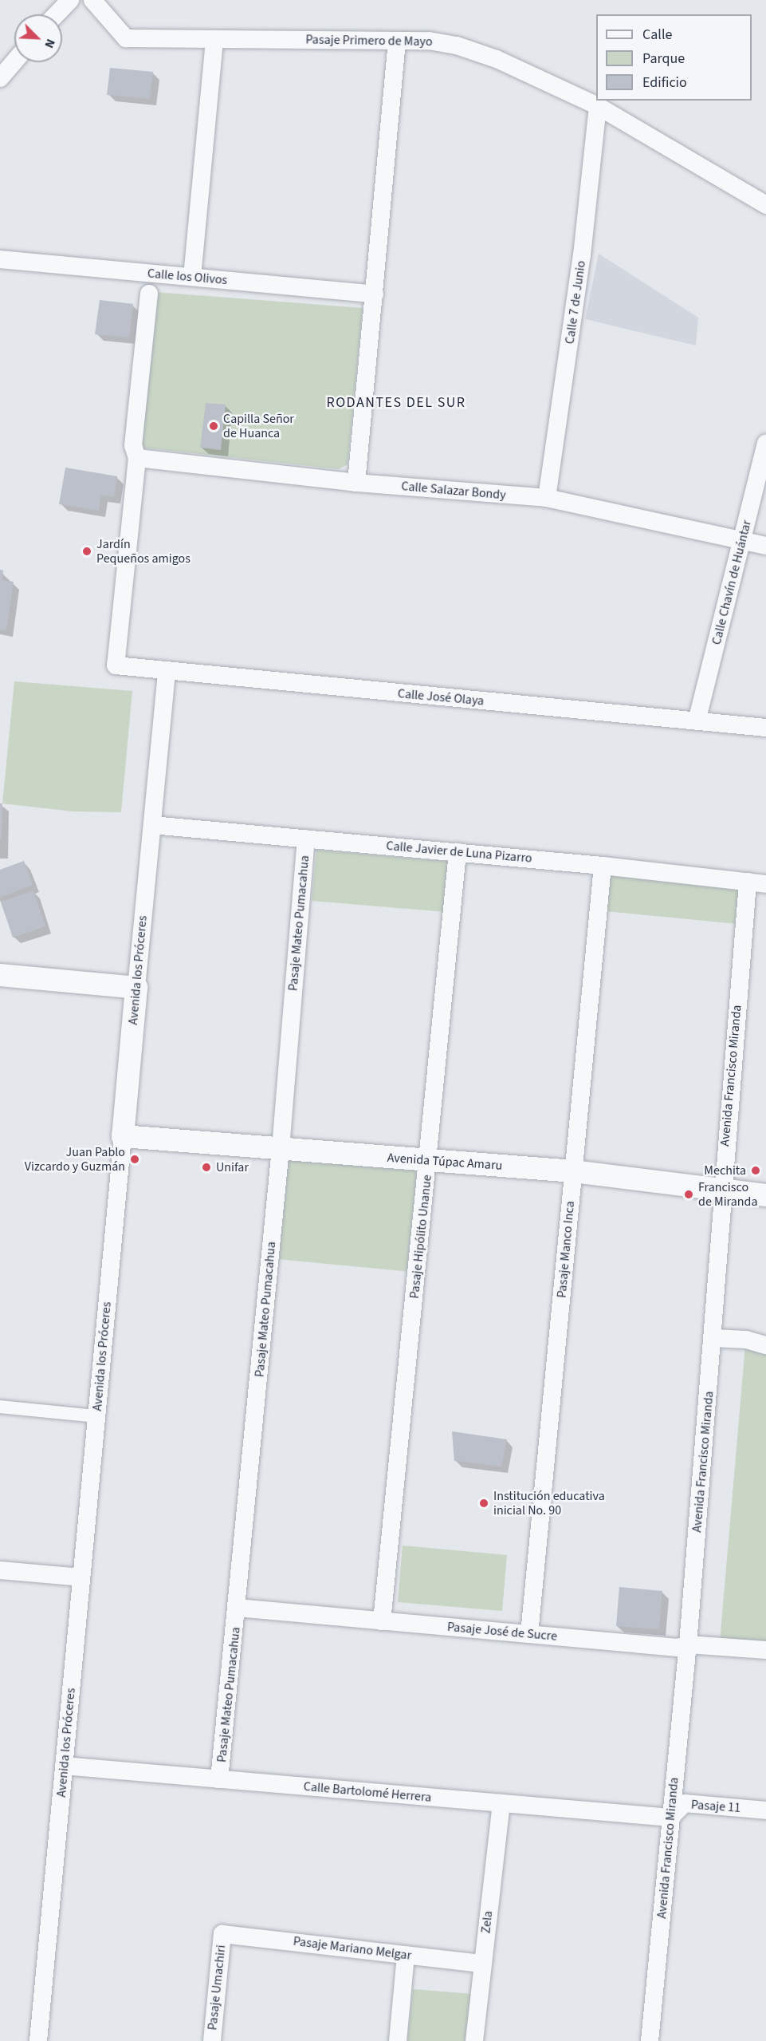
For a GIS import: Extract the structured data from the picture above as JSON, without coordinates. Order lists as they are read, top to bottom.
{
  "streets": {
    "street": [
      "Pasaje Primero de Mayo",
      "Calle los Olivos",
      "Calle 7 de Junio",
      "Calle Salazar Bondy",
      "Calle Chavín de Huántar",
      "Calle José Olaya",
      "Calle Javier de Luna Pizarro",
      "Pasaje Mateo Pumacahua",
      "Avenida los Próceres",
      "Avenida Francisco Miranda",
      "Avenida Túpac Amaru",
      "Pasaje Hipólito Unanue",
      "Pasaje Manco Inca",
      "Pasaje José de Sucre",
      "Calle Bartolomé Herrera",
      "Pasaje 11",
      "Zela",
      "Pasaje Mariano Melgar",
      "Pasaje Umachiri"
    ]
  },
  "crossings": [
    ["Pasaje Primero de Mayo", "Calle 7 de Junio"],
    ["Calle 7 de Junio", "Calle Salazar Bondy"],
    ["Calle Salazar Bondy", "Calle Chavín de Huántar"],
    ["Calle Salazar Bondy", "Calle José Olaya"],
    ["Calle Chavín de Huántar", "Calle José Olaya"],
    ["Calle José Olaya", "Avenida los Próceres"],
    ["Calle Javier de Luna Pizarro", "Pasaje Mateo Pumacahua"],
    ["Calle Javier de Luna Pizarro", "Avenida los Próceres"],
    ["Calle Javier de Luna Pizarro", "Avenida Francisco Miranda"],
    ["Calle Javier de Luna Pizarro", "Pasaje Hipólito Unanue"],
    ["Calle Javier de Luna Pizarro", "Pasaje Manco Inca"],
    ["Pasaje Mateo Pumacahua", "Avenida Túpac Amaru"],
    ["Pasaje Mateo Pumacahua", "Pasaje José de Sucre"],
    ["Pasaje Mateo Pumacahua", "Calle Bartolomé Herrera"],
    ["Avenida los Próceres", "Avenida Túpac Amaru"],
    ["Avenida los Próceres", "Calle Bartolomé Herrera"],
    ["Avenida Francisco Miranda", "Avenida Túpac Amaru"],
    ["Avenida Francisco Miranda", "Pasaje José de Sucre"],
    ["Avenida Francisco Miranda", "Calle Bartolomé Herrera"],
    ["Avenida Francisco Miranda", "Pasaje 11"],
    ["Avenida Túpac Amaru", "Pasaje Hipólito Unanue"],
    ["Avenida Túpac Amaru", "Pasaje Manco Inca"],
    ["Pasaje Hipólito Unanue", "Pasaje José de Sucre"],
    ["Pasaje Manco Inca", "Pasaje José de Sucre"],
    ["Calle Bartolomé Herrera", "Pasaje 11"],
    ["Calle Bartolomé Herrera", "Zela"],
    ["Zela", "Pasaje Mariano Melgar"],
    ["Pasaje Mariano Melgar", "Pasaje Umachiri"]
  ],
  "districts": ["RODANTES DEL SUR"],
  "places": [
    "Capilla Señor de Huanca",
    "Jardín Pequeños amigos",
    "Juan Pablo Vizcardo y Guzmán",
    "Unifar",
    "Mechita",
    "Francisco de Miranda",
    "Institución educativa inicial No. 90"
  ],
  "legend": ["Calle", "Parque", "Edificio"],
  "north": "bottom right"
}
